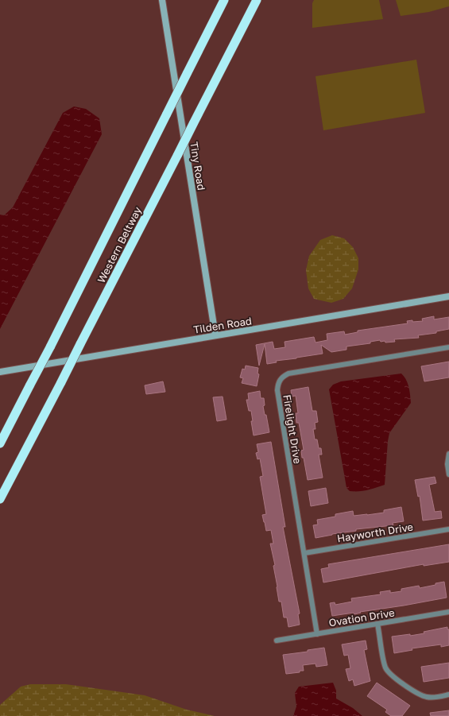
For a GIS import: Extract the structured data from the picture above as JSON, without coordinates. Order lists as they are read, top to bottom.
{
  "streets": {
    "highway": ["Western Beltway"],
    "street": [
      "Tiny Road",
      "Tilden Road",
      "Firelight Drive",
      "Hayworth Drive",
      "Ovation Drive"
    ]
  },
  "crossings": [
    ["Tiny Road", "Tilden Road"],
    ["Firelight Drive", "Hayworth Drive"],
    ["Firelight Drive", "Ovation Drive"]
  ]
}
